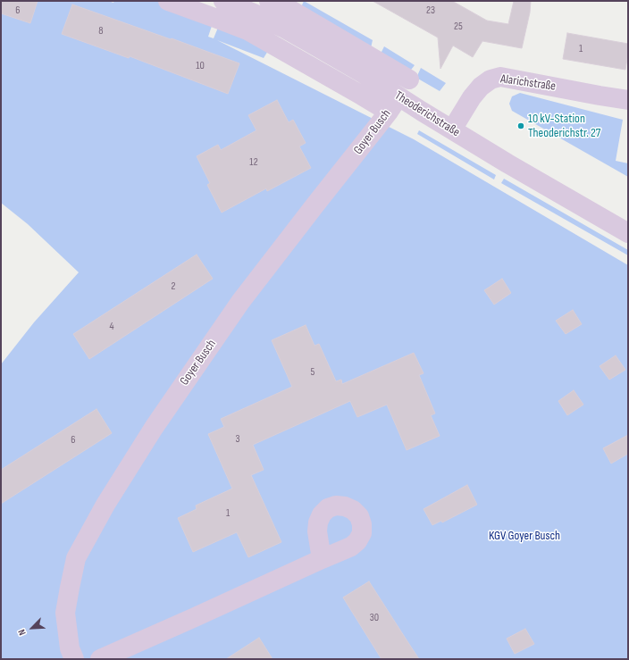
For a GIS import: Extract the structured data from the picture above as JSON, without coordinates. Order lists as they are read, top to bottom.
{
  "streets": {
    "street": ["Alarichstraße", "Theoderichstraße", "Goyer Busch"]
  },
  "crossings": [
    ["Alarichstraße", "Theoderichstraße"],
    ["Theoderichstraße", "Goyer Busch"]
  ],
  "parks": ["KGV Goyer Busch"],
  "places": ["10 kV-Station Theoderichstr. 27"],
  "house_numbers": [
    "6",
    "23",
    "25",
    "8",
    "1",
    "10",
    "12",
    "2",
    "4",
    "5",
    "3",
    "6",
    "1",
    "30"
  ],
  "north": "bottom left"
}
